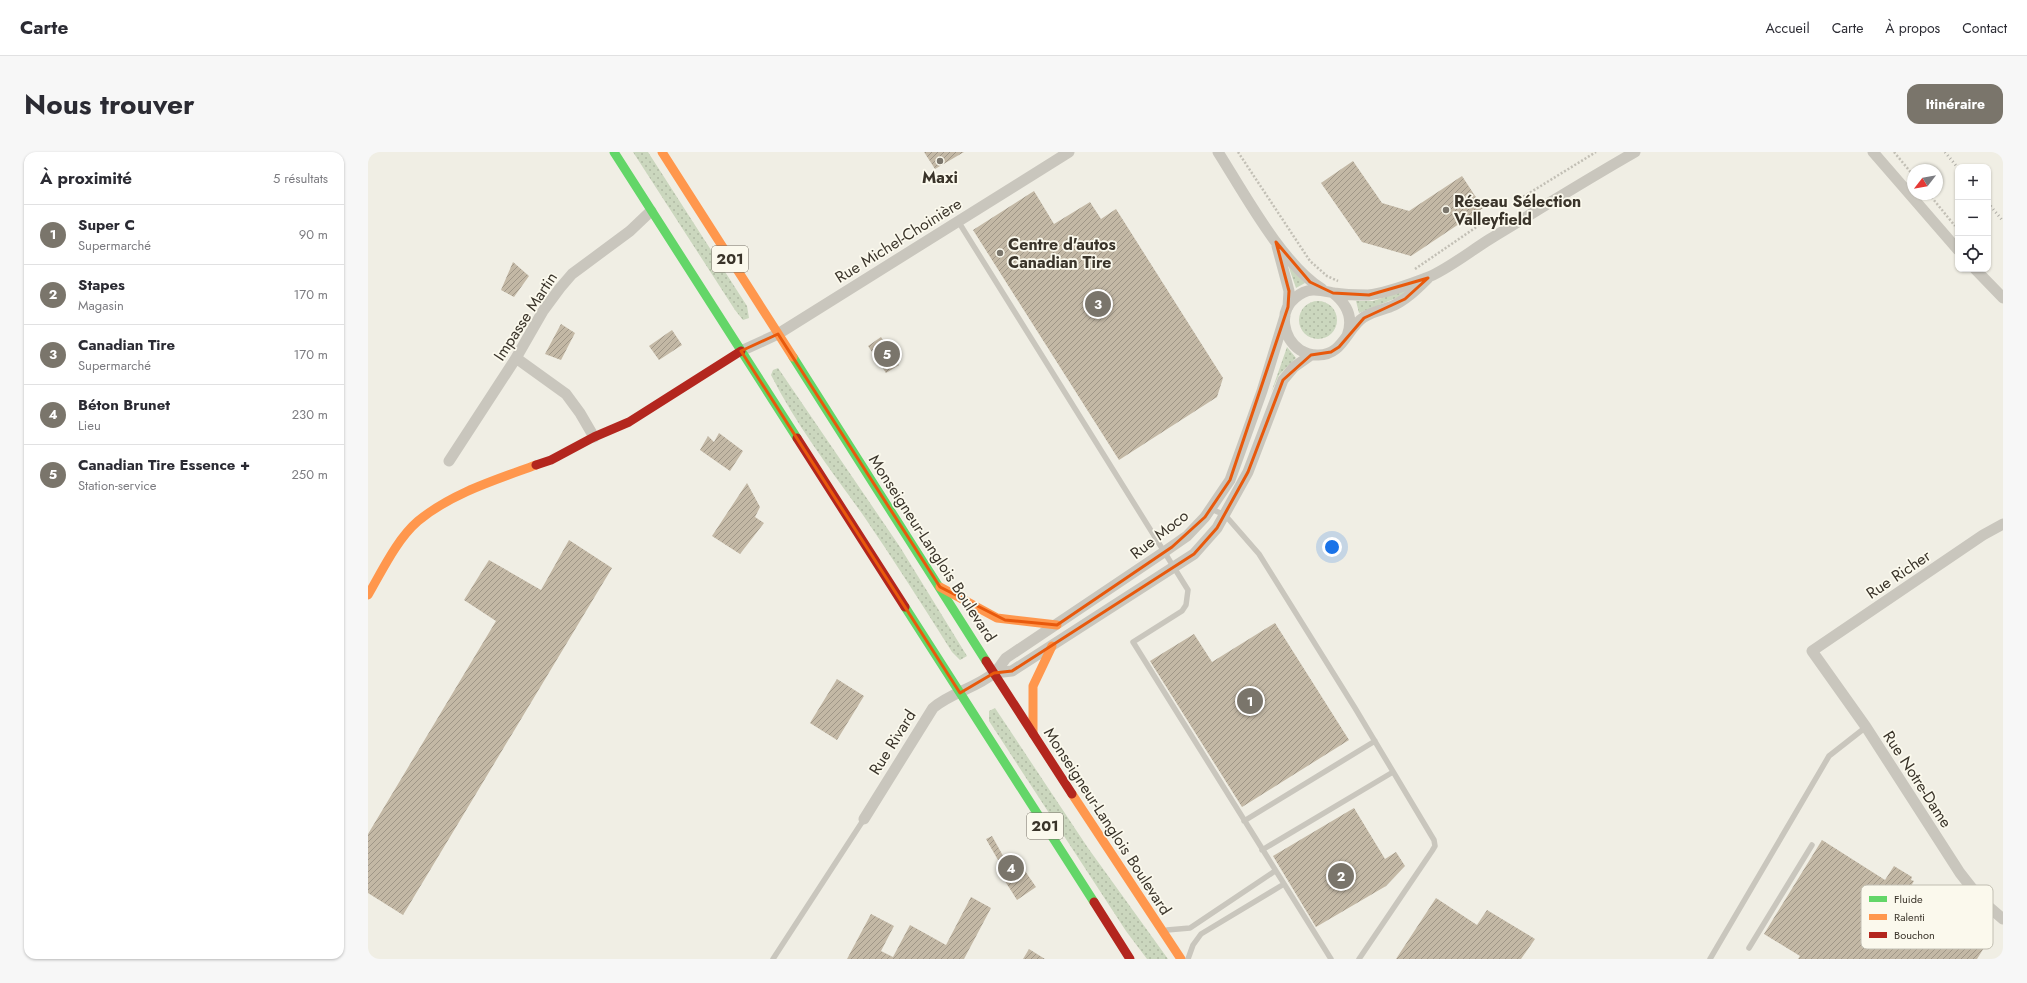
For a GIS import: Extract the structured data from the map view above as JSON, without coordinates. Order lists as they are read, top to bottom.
{
  "streets": {
    "main road": ["201", "Monseigneur-Langlois Boulevard"],
    "street": [
      "Rue Michel-Choinière",
      "Impasse Martin",
      "Rue Moco",
      "Rue Richer",
      "Rue Rivard",
      "Rue Notre-Dame"
    ]
  },
  "crossings": [
    ["Rue Michel-Choinière", "201"],
    ["Rue Michel-Choinière", "Monseigneur-Langlois Boulevard"],
    ["201", "Impasse Martin"],
    ["201", "Rue Moco"],
    ["201", "Rue Rivard"],
    ["Rue Moco", "Monseigneur-Langlois Boulevard"],
    ["Rue Moco", "Rue Rivard"],
    ["Rue Richer", "Rue Notre-Dame"]
  ],
  "places": ["Maxi", "Réseau Sélection Valleyfield", "Centre d'autos Canadian Tire"],
  "legend": ["Fluide", "Ralenti", "Bouchon"],
  "north": "bottom left",
  "page": {
    "header": "Carte",
    "nav": [
      "Accueil",
      "Carte",
      "À propos",
      "Contact"
    ],
    "title": "Nous trouver",
    "buttons": "Itinéraire",
    "heading": ["À proximité", "5 résultats"],
    "map_buttons": ["+", "−"],
    "list": [
      {
        "mark": "1",
        "name": "Super C",
        "note": "Supermarché",
        "value": "90 m"
      },
      {
        "mark": "2",
        "name": "Stapes",
        "note": "Magasin",
        "value": "170 m"
      },
      {
        "mark": "3",
        "name": "Canadian Tire",
        "note": "Supermarché",
        "value": "170 m"
      },
      {
        "mark": "4",
        "name": "Béton Brunet",
        "note": "Lieu",
        "value": "230 m"
      },
      {
        "mark": "5",
        "name": "Canadian Tire Essence +",
        "note": "Station-service",
        "value": "250 m"
      }
    ],
    "pins": [
      "3",
      "5",
      "1",
      "4",
      "2"
    ]
  }
}
